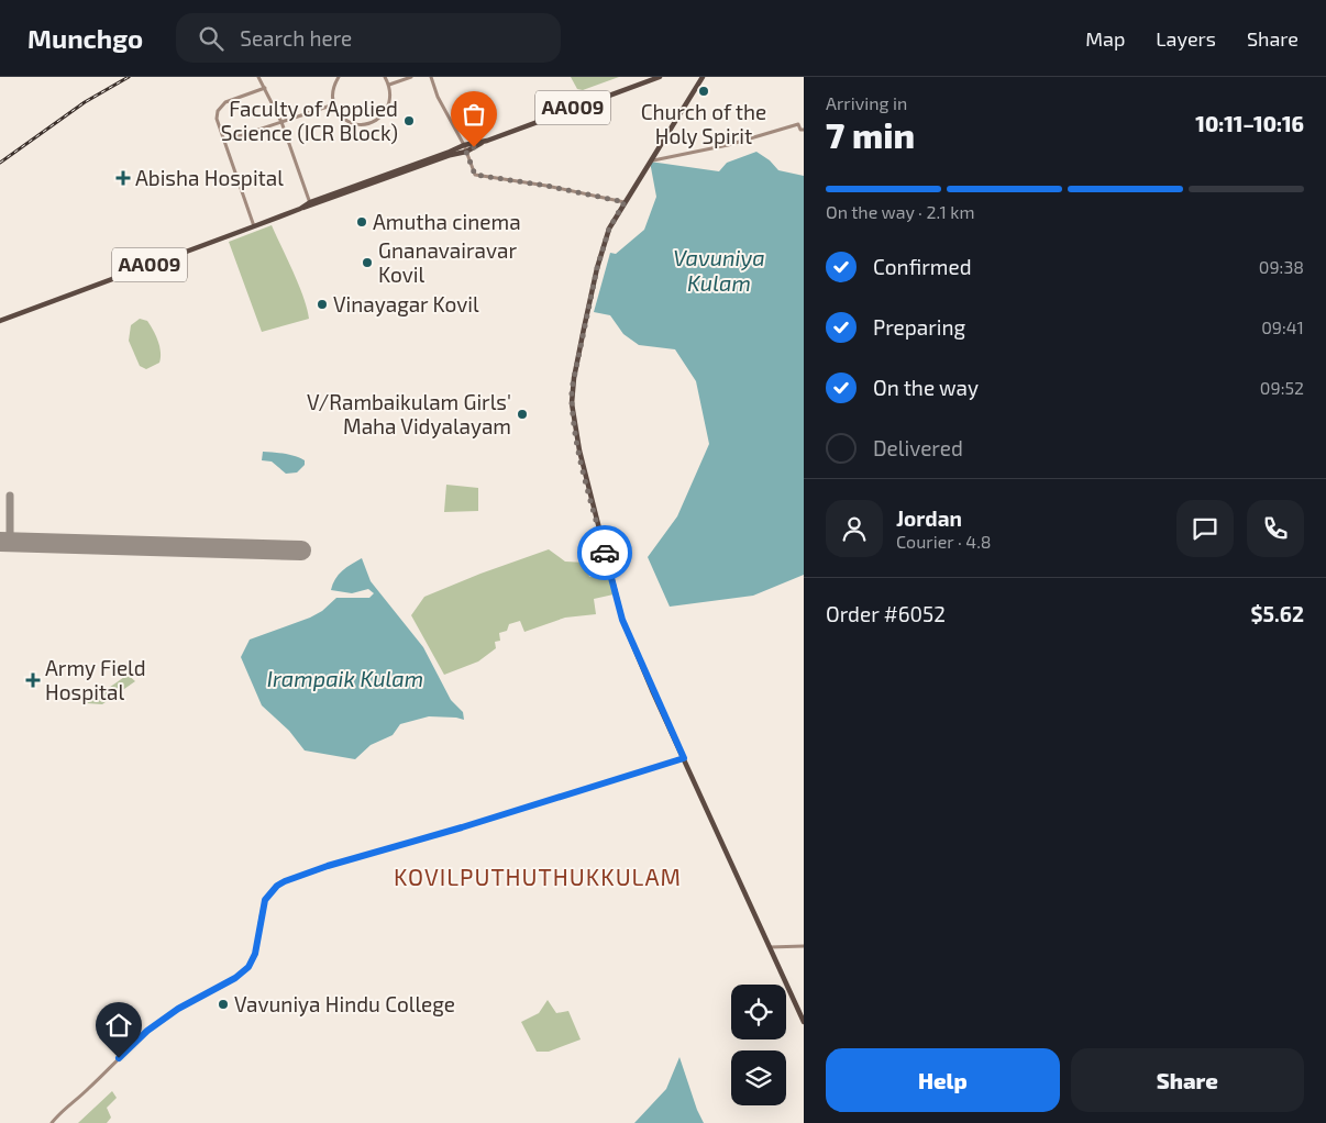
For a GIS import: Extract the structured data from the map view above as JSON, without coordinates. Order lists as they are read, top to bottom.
{
  "streets": {
    "highway": ["AA009"]
  },
  "districts": ["KOVILPUTHUTHUKKULAM"],
  "water": ["Vavuniya Kulam", "Irampaik Kulam"],
  "places": {
    "other": [
      "Church of the Holy Spirit",
      "Faculty of Applied Science (ICR Block)",
      "Amutha cinema",
      "Gnanavairavar Kovil",
      "Vinayagar Kovil",
      "V/Rambaikulam Girls' Maha Vidyalayam",
      "Vavuniya Hindu College"
    ],
    "health": ["Abisha Hospital", "Army Field Hospital"]
  },
  "page": {
    "header": "Munchgo",
    "search": "Search here",
    "nav": ["Map", "Layers", "Share"],
    "heading": ["7 min", "Arriving in", "10:11–10:16"],
    "panel": [
      "Jordan",
      "Courier · 4.8",
      "Order #6052",
      "$5.62"
    ],
    "bar": "On the way · 2.1 km",
    "list": [
      ["Confirmed", "09:38"],
      ["Preparing", "09:41"],
      ["On the way", "09:52"],
      "Delivered"
    ],
    "buttons": ["Help", "Share"]
  }
}
